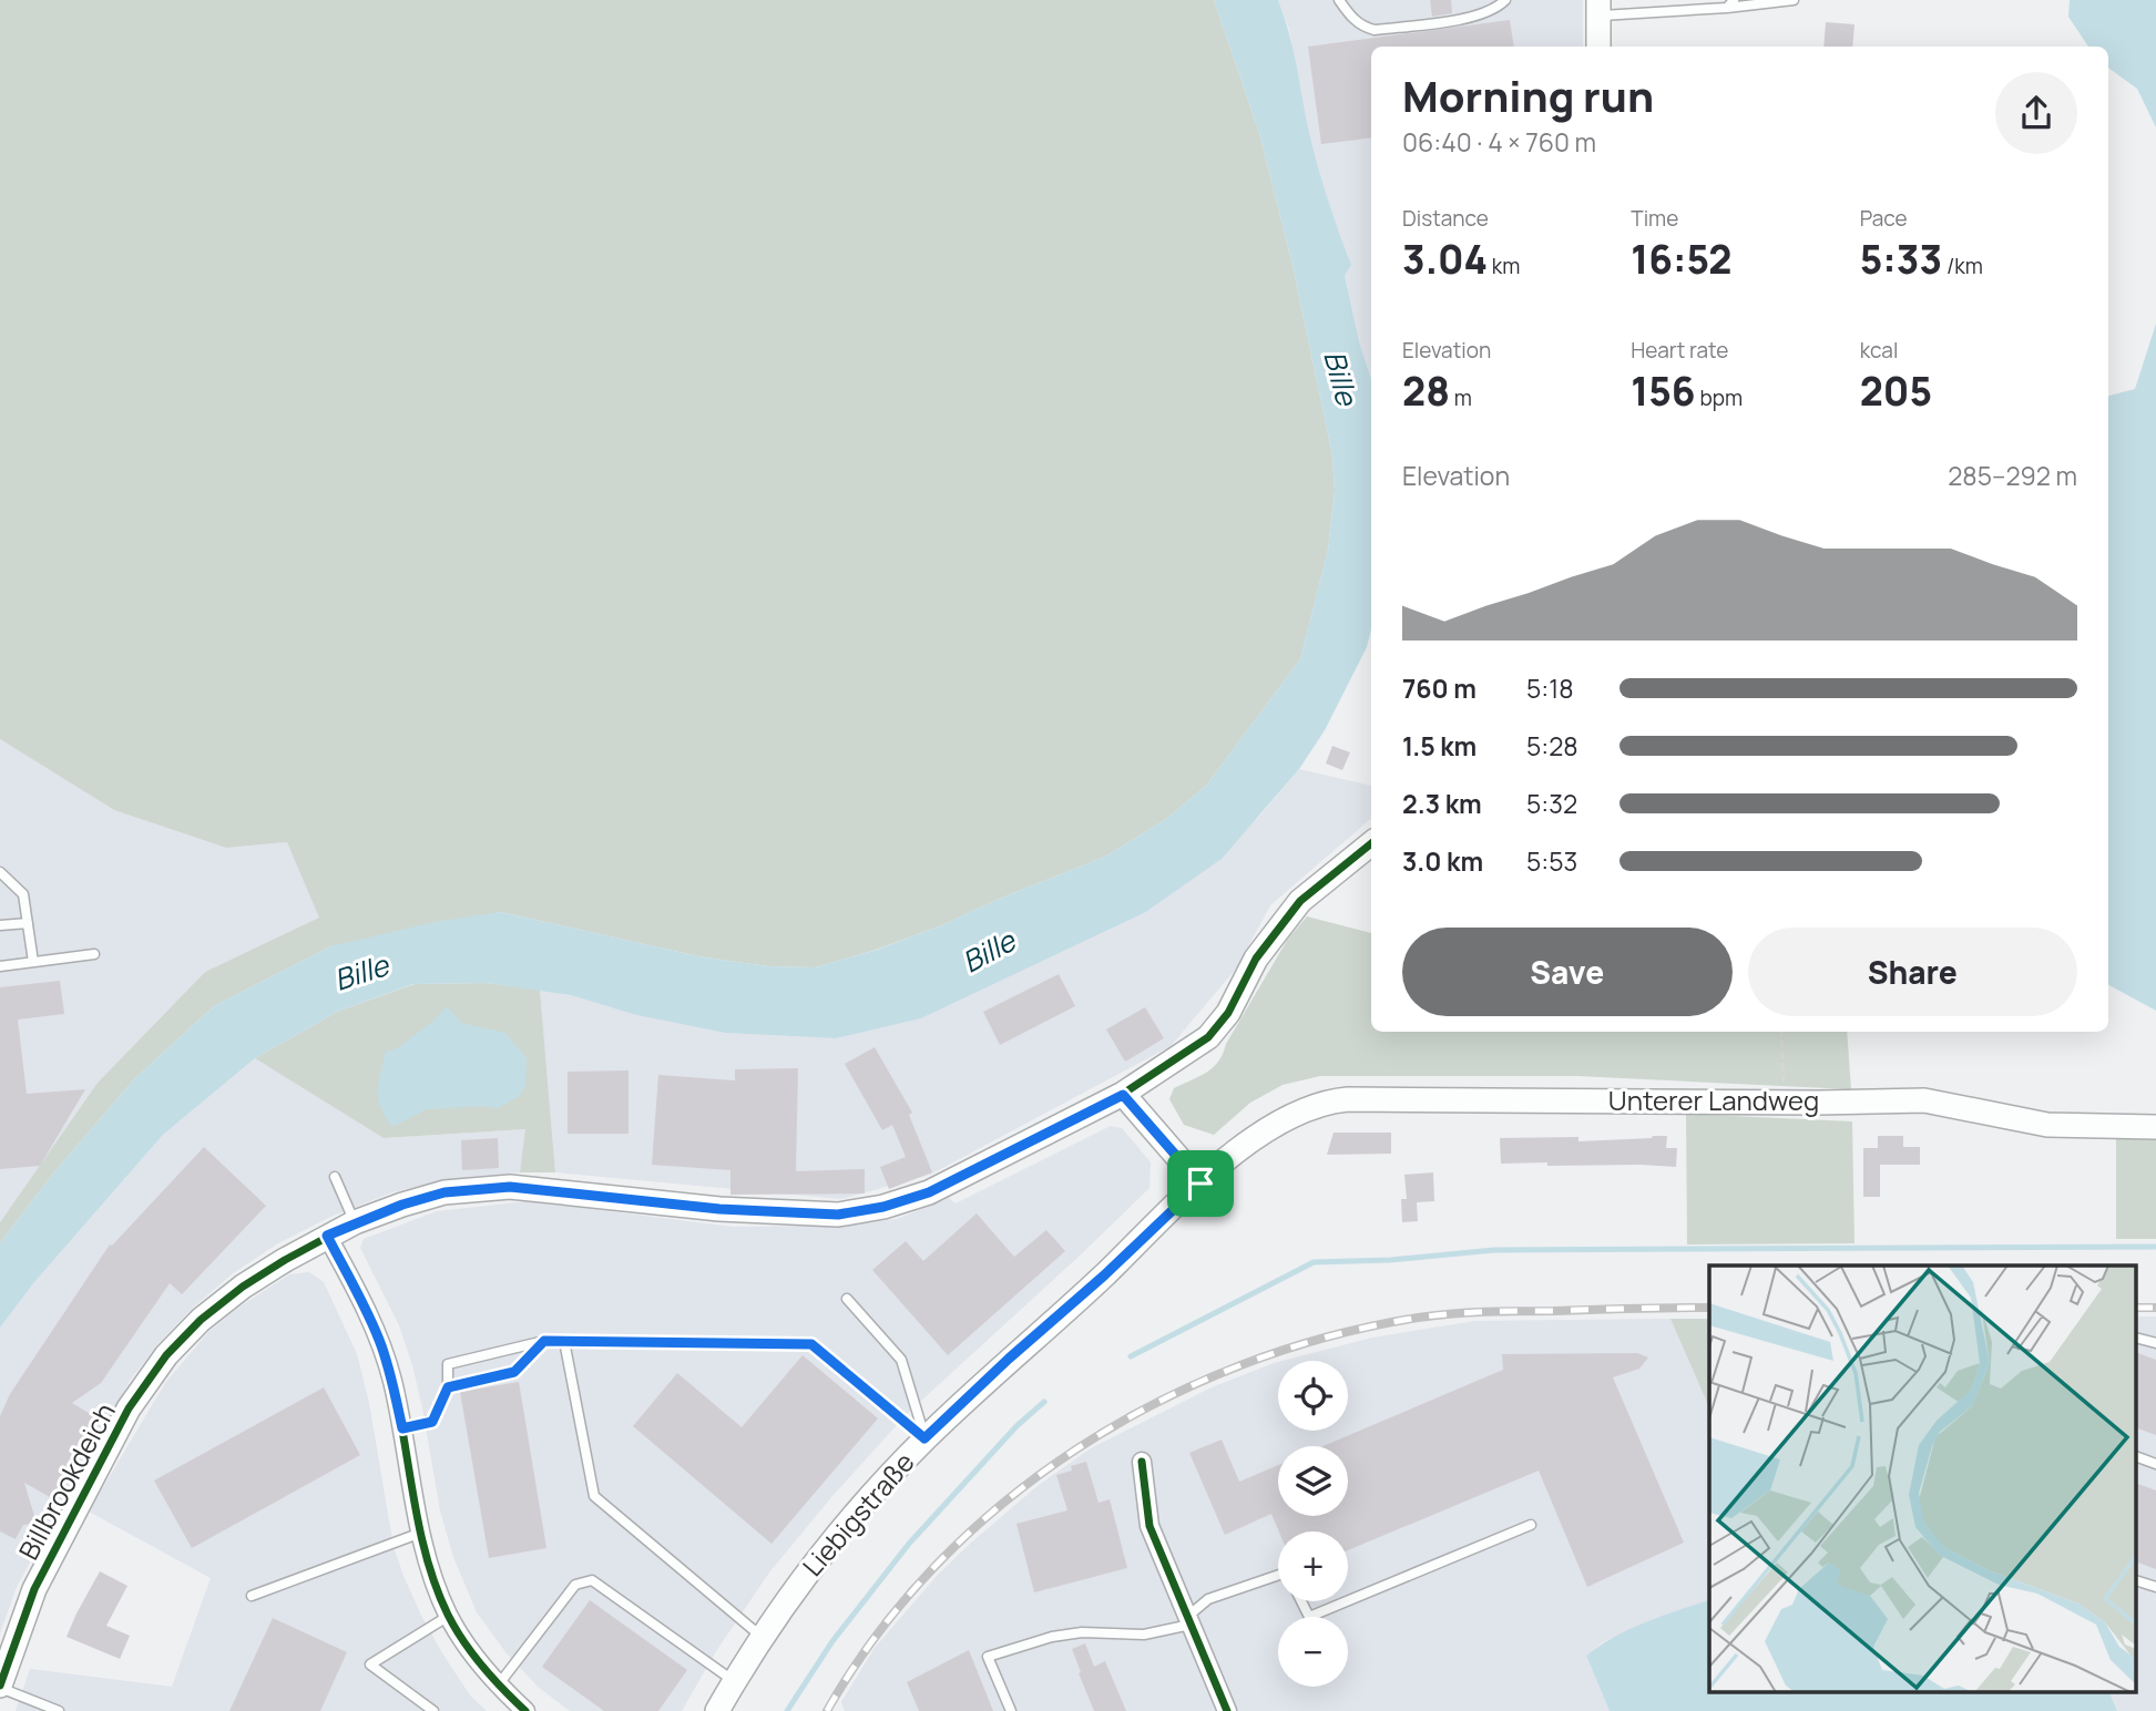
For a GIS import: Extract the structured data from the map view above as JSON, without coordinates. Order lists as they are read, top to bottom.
{
  "streets": {
    "street": ["Unterer Landweg", "Billbrookdeich", "Liebigstraße"]
  },
  "crossings": [
    ["Unterer Landweg", "Liebigstraße"]
  ],
  "water": ["Bille"],
  "page": {
    "heading": ["Morning run", "06:40 · 4 × 760 m"],
    "stats": [
      ["Distance", "3.04 km"],
      ["Time", "16:52"],
      ["Pace", "5:33 /km"],
      ["Elevation", "28 m"],
      ["Heart rate", "156 bpm"],
      ["kcal", "205"]
    ],
    "chart": ["Elevation", "285–292 m"],
    "list": [
      {
        "name": "760 m",
        "note": "5:18"
      },
      {
        "name": "1.5 km",
        "note": "5:28"
      },
      {
        "name": "2.3 km",
        "note": "5:32"
      },
      {
        "name": "3.0 km",
        "note": "5:53"
      }
    ],
    "buttons": ["Save", "Share"],
    "map_buttons": ["+", "−"]
  }
}
